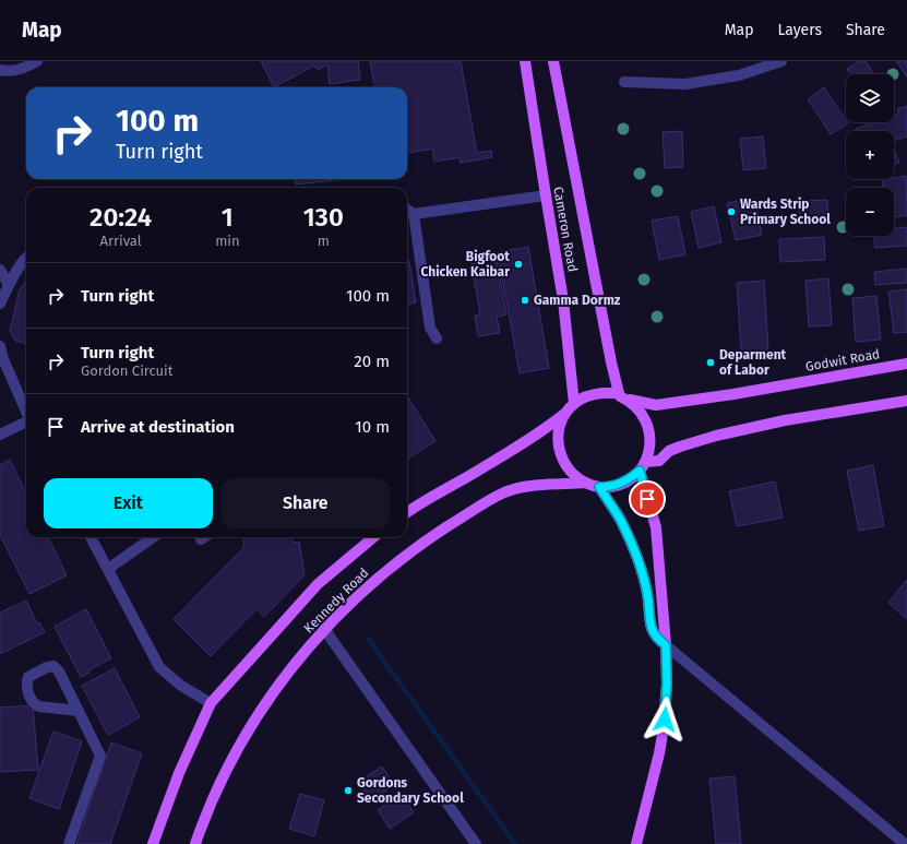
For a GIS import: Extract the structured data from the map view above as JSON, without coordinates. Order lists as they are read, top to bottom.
{
  "streets": {
    "main road": ["Cameron Road", "Godwit Road", "Kennedy Road"]
  },
  "crossings": [
    ["Cameron Road", "Godwit Road"],
    ["Cameron Road", "Kennedy Road"],
    ["Godwit Road", "Kennedy Road"]
  ],
  "places": [
    "Wards Strip Primary School",
    "Bigfoot Chicken Kaibar",
    "Gamma Dormz",
    "Deparment of Labor",
    "Gordons Secondary School"
  ],
  "page": {
    "header": "Map",
    "nav": ["Map", "Layers", "Share"],
    "map_buttons": ["+", "−"],
    "turn": ["100 m", "Turn right"],
    "eta": [
      "20:24",
      "Arrival",
      "1",
      "min",
      "130",
      "m"
    ],
    "list": [
      {
        "name": "Turn right",
        "value": "100 m"
      },
      {
        "name": "Turn right",
        "note": "Gordon Circuit",
        "value": "20 m"
      },
      {
        "name": "Arrive at destination",
        "value": "10 m"
      }
    ],
    "buttons": ["Exit", "Share"]
  }
}
